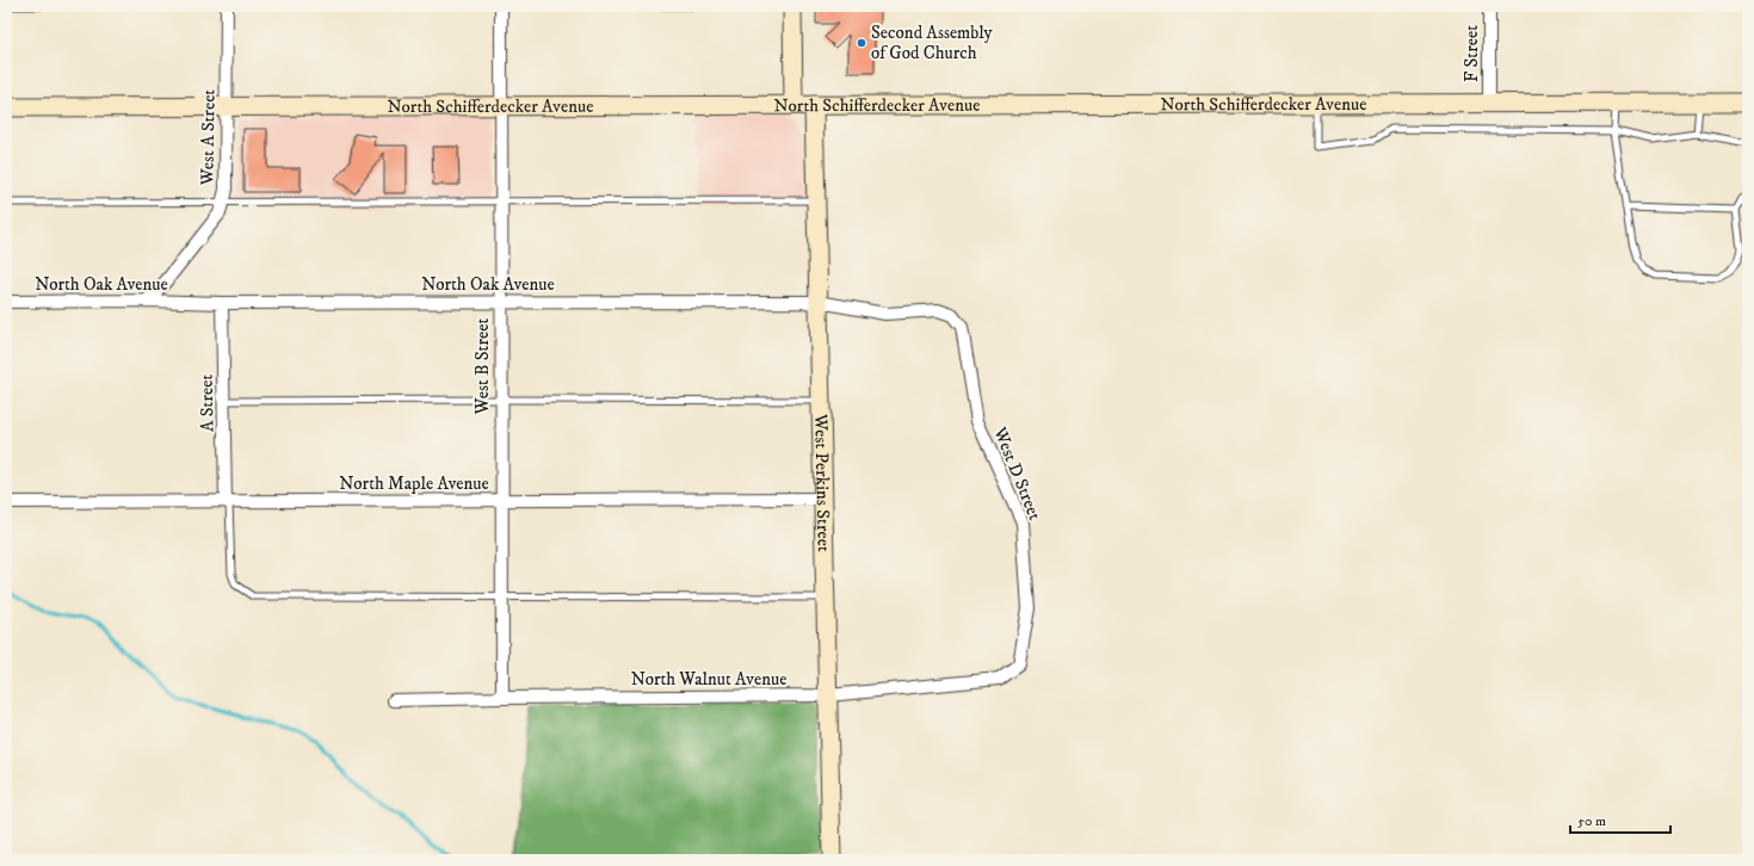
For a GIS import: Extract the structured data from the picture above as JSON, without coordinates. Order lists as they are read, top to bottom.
{
  "streets": {
    "main road": ["North Schifferdecker Avenue", "West Perkins Street"],
    "street": [
      "F Street",
      "West A Street",
      "North Oak Avenue",
      "West B Street",
      "A Street",
      "West D Street",
      "North Maple Avenue",
      "North Walnut Avenue"
    ]
  },
  "crossings": [
    ["F Street", "North Schifferdecker Avenue"],
    ["North Schifferdecker Avenue", "West A Street"],
    ["North Schifferdecker Avenue", "West B Street"],
    ["North Schifferdecker Avenue", "West Perkins Street"],
    ["West A Street", "North Oak Avenue"],
    ["North Oak Avenue", "West B Street"],
    ["North Oak Avenue", "A Street"],
    ["North Oak Avenue", "West D Street"],
    ["North Oak Avenue", "West Perkins Street"],
    ["West B Street", "North Maple Avenue"],
    ["West B Street", "North Walnut Avenue"],
    ["A Street", "North Maple Avenue"],
    ["West D Street", "North Walnut Avenue"],
    ["North Maple Avenue", "West Perkins Street"],
    ["West Perkins Street", "North Walnut Avenue"]
  ],
  "places": ["Second Assembly of God Church"],
  "scale_bar": "50 m"
}
